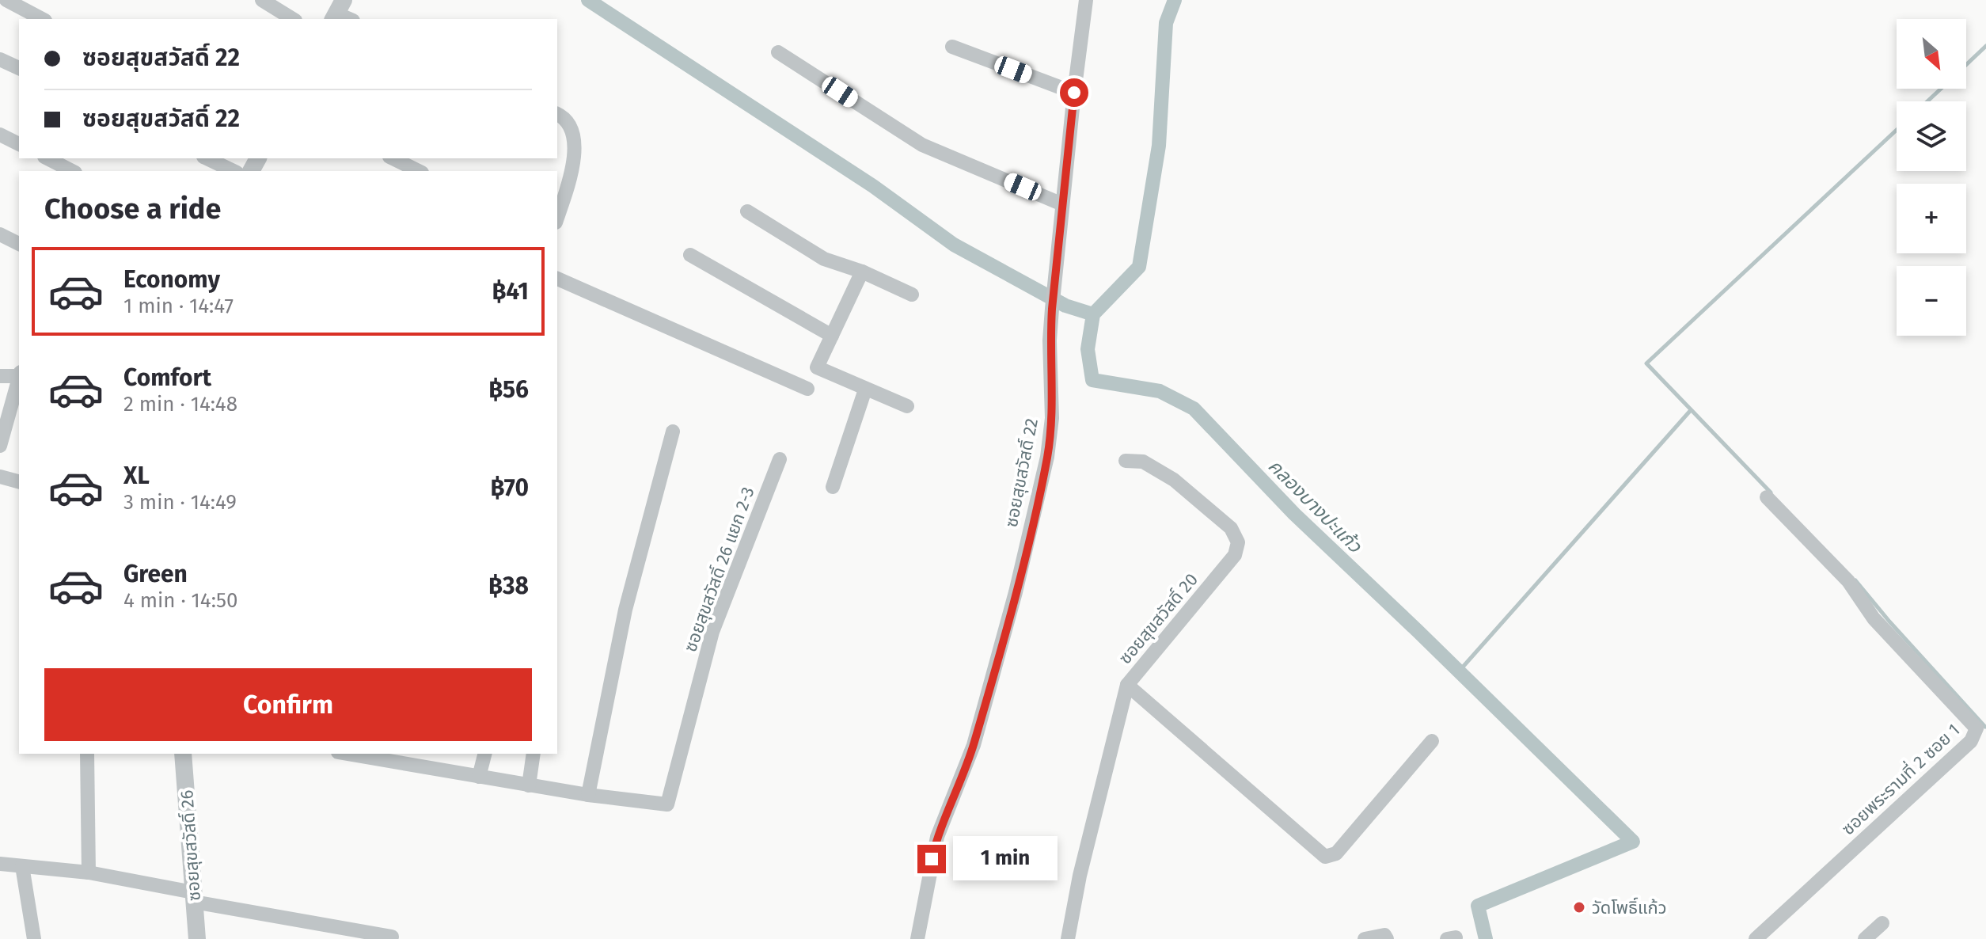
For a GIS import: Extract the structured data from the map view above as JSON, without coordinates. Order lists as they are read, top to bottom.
{
  "streets": {
    "street": [
      "ซอยสุขสวัสดิ์ 22",
      "ซอยสุขสวัสดิ์ 26 แยก 2-3",
      "ซอยสุขสวัสดิ์ 20",
      "ซอยพระรามที่ 2 ซอย 1",
      "ซอยสุขสวัสดิ์ 26"
    ]
  },
  "water": ["คลองบางปะแก้ว"],
  "places": ["วัดโพธิ์แก้ว"],
  "north": "bottom right",
  "page": {
    "map_buttons": ["+", "−"],
    "banner": ["ซอยสุขสวัสดิ์ 22", "ซอยสุขสวัสดิ์ 22"],
    "heading": "Choose a ride",
    "list": [
      {
        "name": "Economy",
        "note": "1 min · 14:47",
        "value": "฿41"
      },
      {
        "name": "Comfort",
        "note": "2 min · 14:48",
        "value": "฿56"
      },
      {
        "name": "XL",
        "note": "3 min · 14:49",
        "value": "฿70"
      },
      {
        "name": "Green",
        "note": "4 min · 14:50",
        "value": "฿38"
      }
    ],
    "buttons": "Confirm",
    "bubble": "1 min"
  }
}
